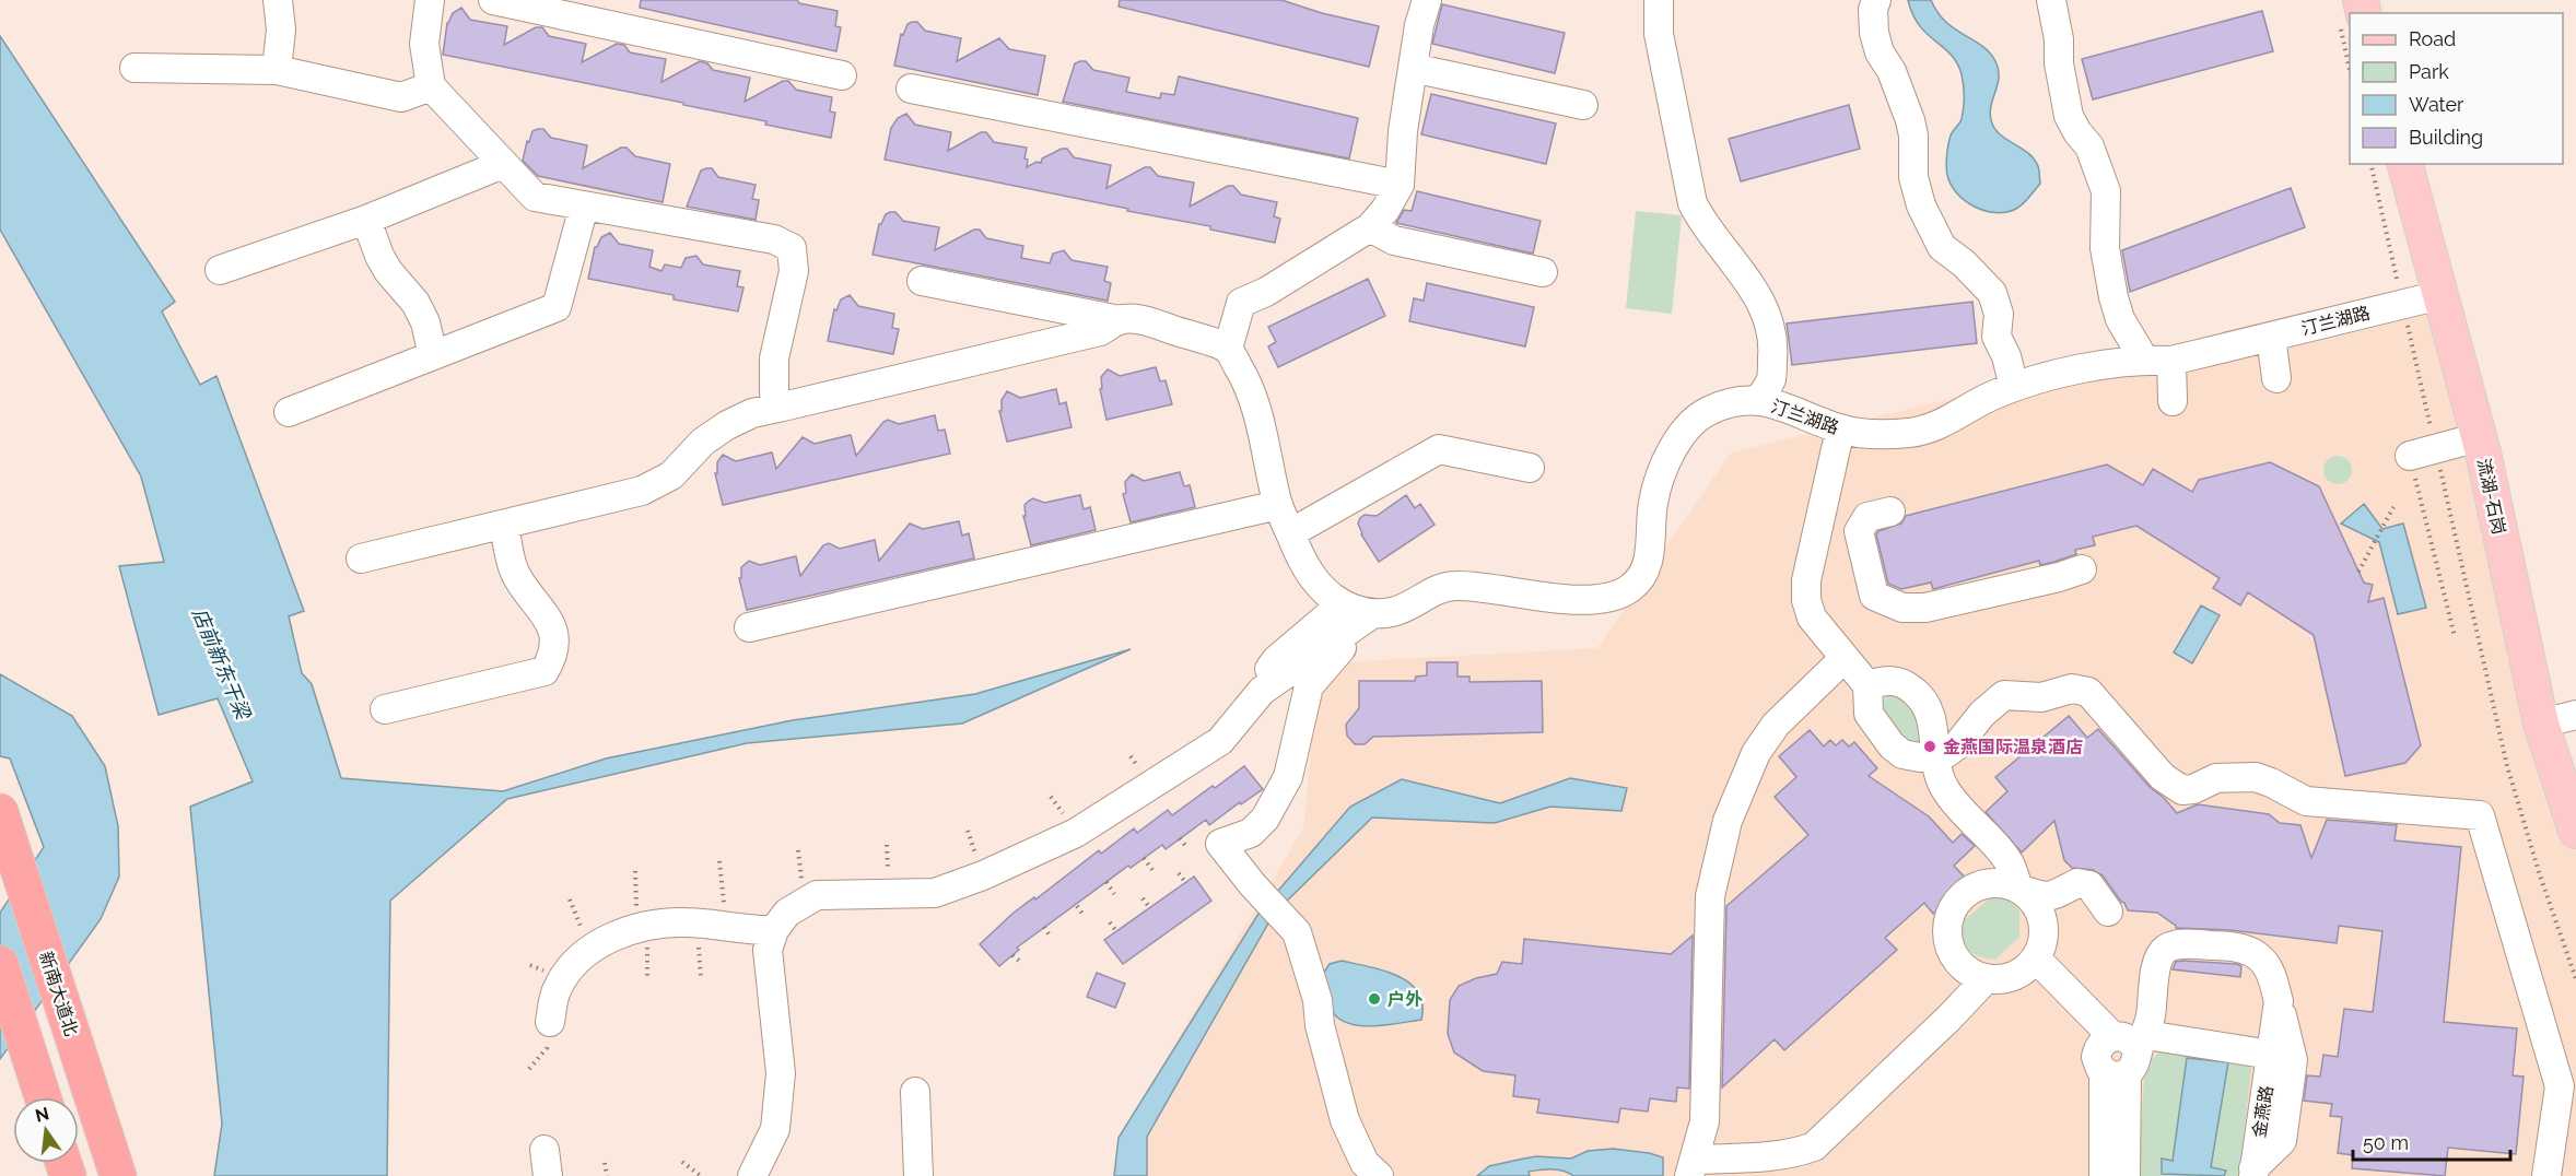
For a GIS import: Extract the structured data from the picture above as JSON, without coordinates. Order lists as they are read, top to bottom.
{
  "streets": {
    "highway": ["新南大道北"],
    "main road": ["流湖-石岗"],
    "street": ["汀兰湖路", "金燕路"]
  },
  "crossings": [
    ["汀兰湖路", "流湖-石岗"]
  ],
  "water": ["店前新东干梁"],
  "places": ["金燕国际温泉酒店", "户外"],
  "legend": [
    "Road",
    "Park",
    "Water",
    "Building"
  ],
  "scale_bar": "50 m",
  "north": "top"
}
